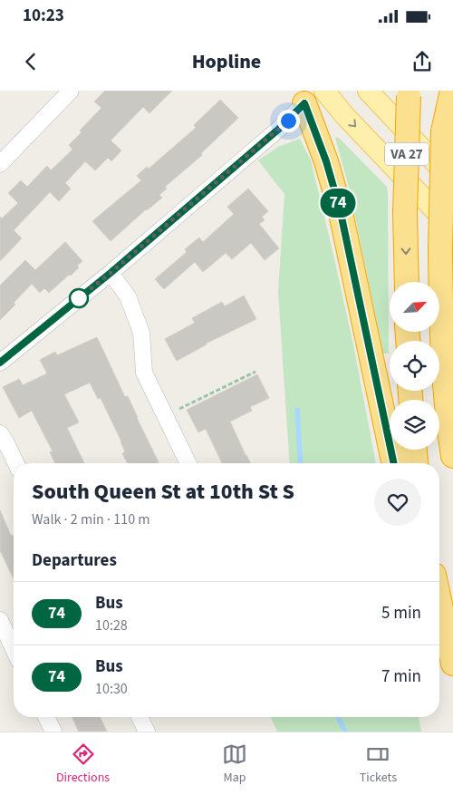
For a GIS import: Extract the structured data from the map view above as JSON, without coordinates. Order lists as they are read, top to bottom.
{
  "streets": {
    "highway": ["VA 27"]
  },
  "lines": ["bus line 74"],
  "north": "top right",
  "page": {
    "status": "10:23",
    "header": "Hopline",
    "on_map": "74",
    "heading": [
      ["South Queen St at 10th St S", "Walk · 2 min · 110 m"],
      "Departures"
    ],
    "list": [
      {
        "mark": "74",
        "name": "Bus",
        "note": "10:28",
        "value": "5 min"
      },
      {
        "mark": "74",
        "name": "Bus",
        "note": "10:30",
        "value": "7 min"
      }
    ],
    "tabs": ["Directions", "Map", "Tickets"]
  }
}
